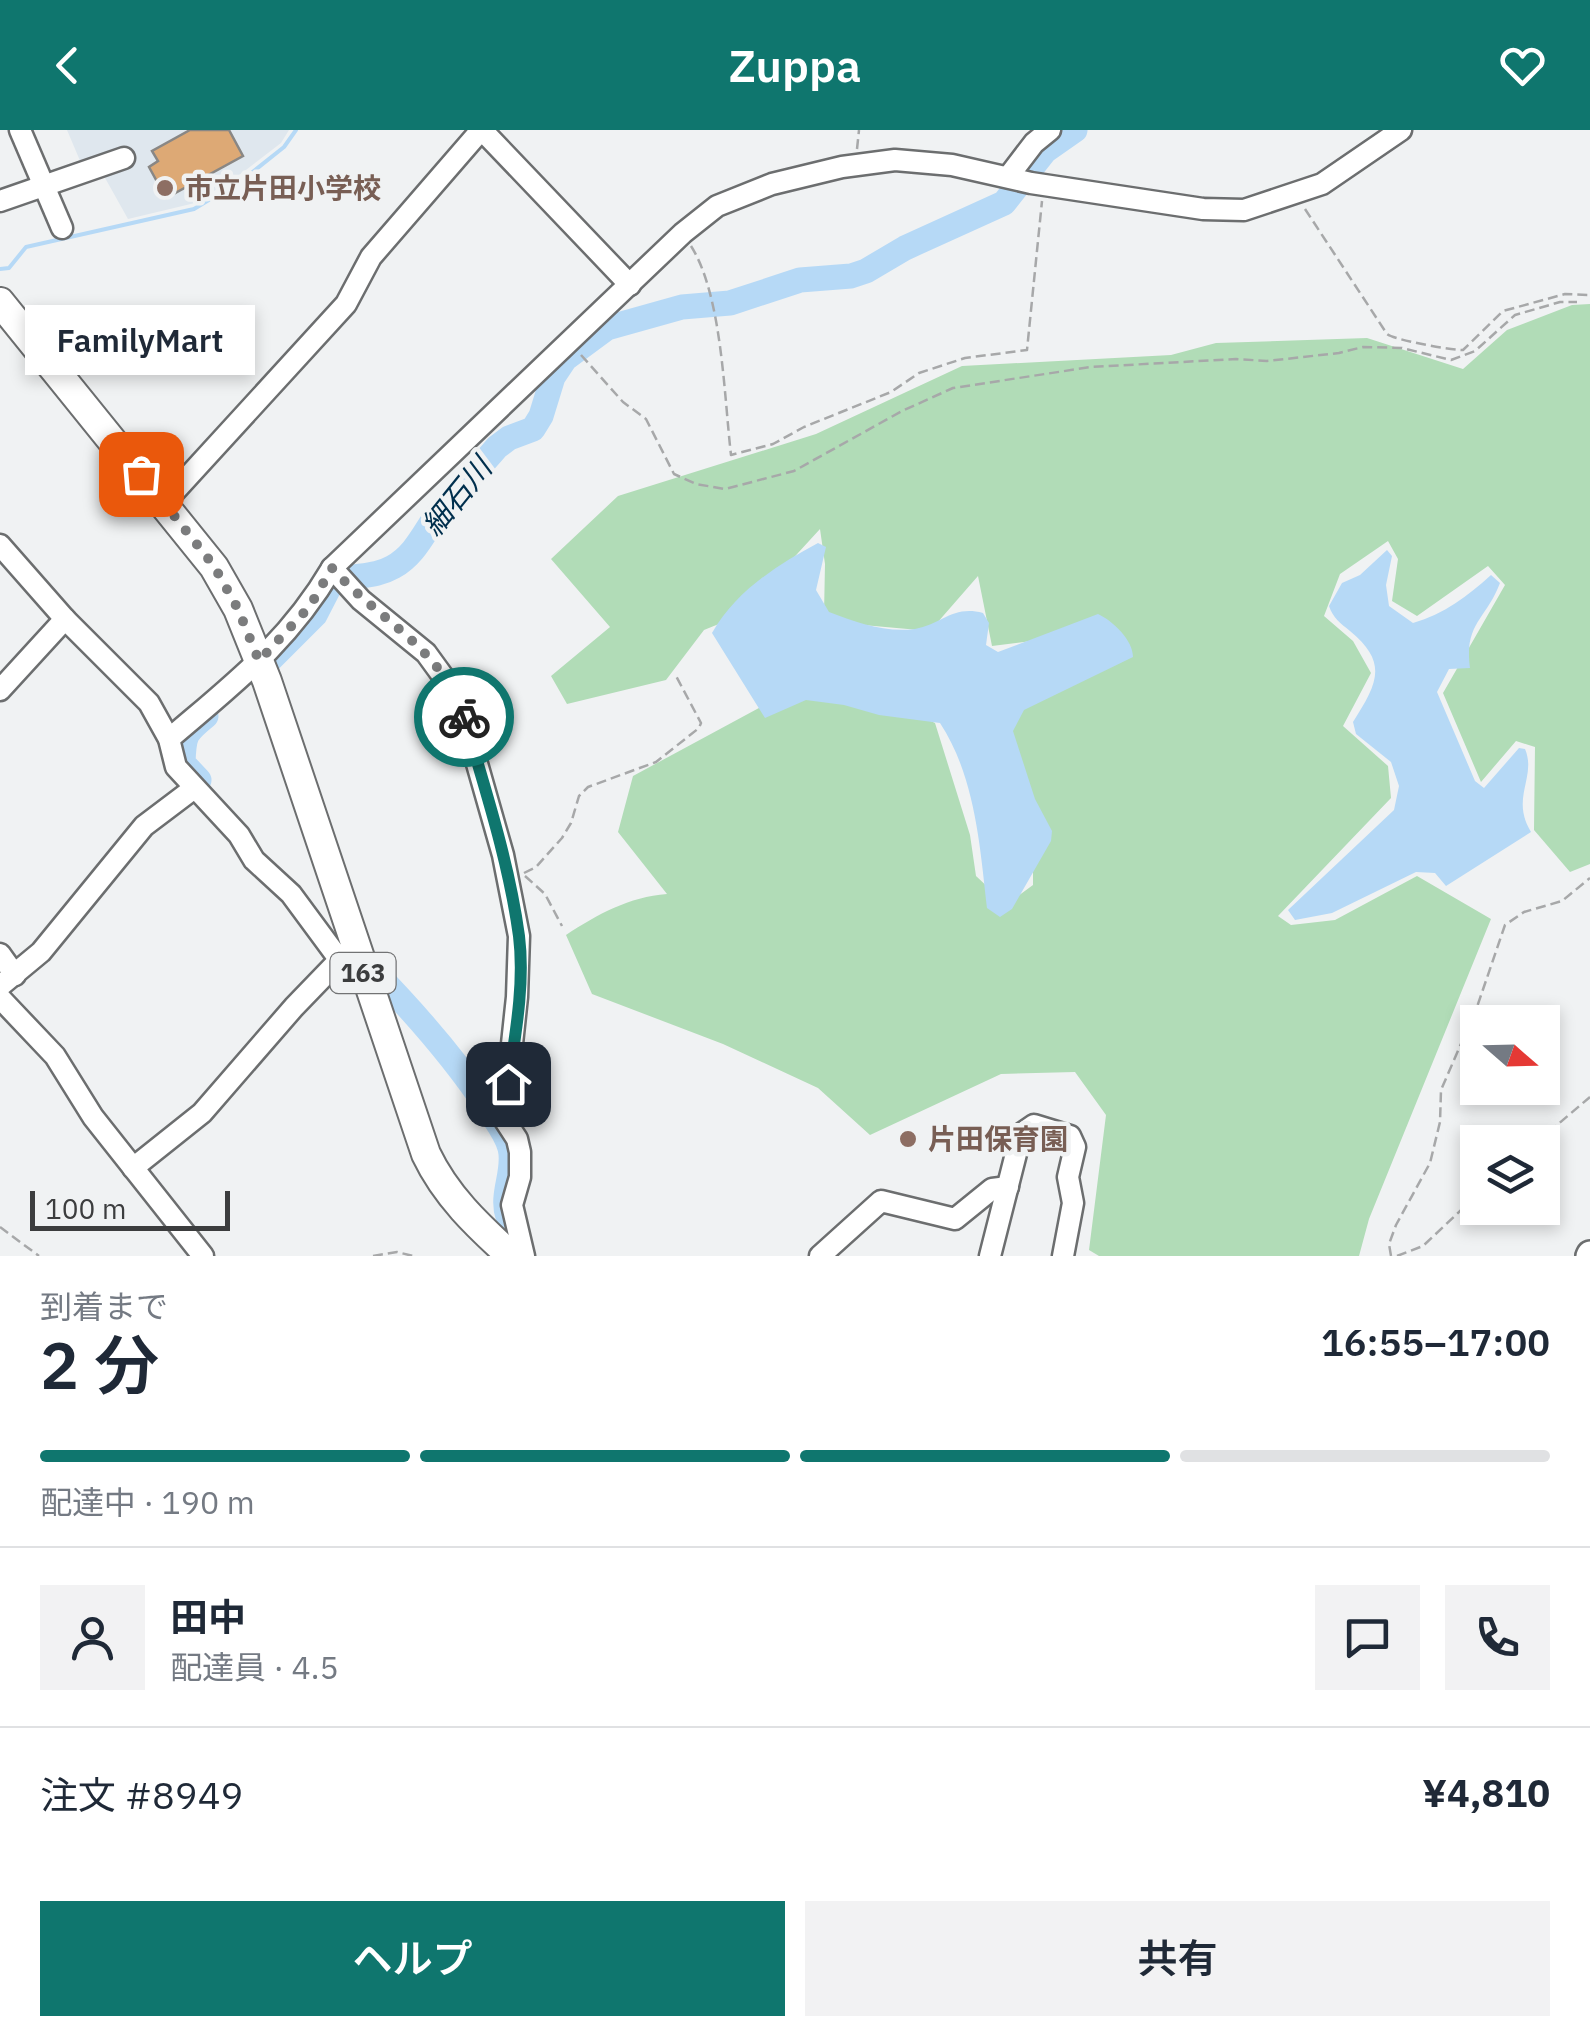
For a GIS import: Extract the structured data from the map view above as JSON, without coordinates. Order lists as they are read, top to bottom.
{
  "streets": {
    "highway": ["163"]
  },
  "water": ["細石川"],
  "places": ["市立片田小学校", "FamilyMart", "片田保育園"],
  "scale_bar": "100 m",
  "north": "right",
  "page": {
    "header": "Zuppa",
    "bubble": "FamilyMart",
    "scale": "100 m",
    "heading": ["2 分", "到着まで", "16:55–17:00"],
    "panel": [
      "田中",
      "配達員 · 4.5",
      "注文 #8949",
      "¥4,810"
    ],
    "bar": "配達中 · 190 m",
    "buttons": ["ヘルプ", "共有"]
  }
}
